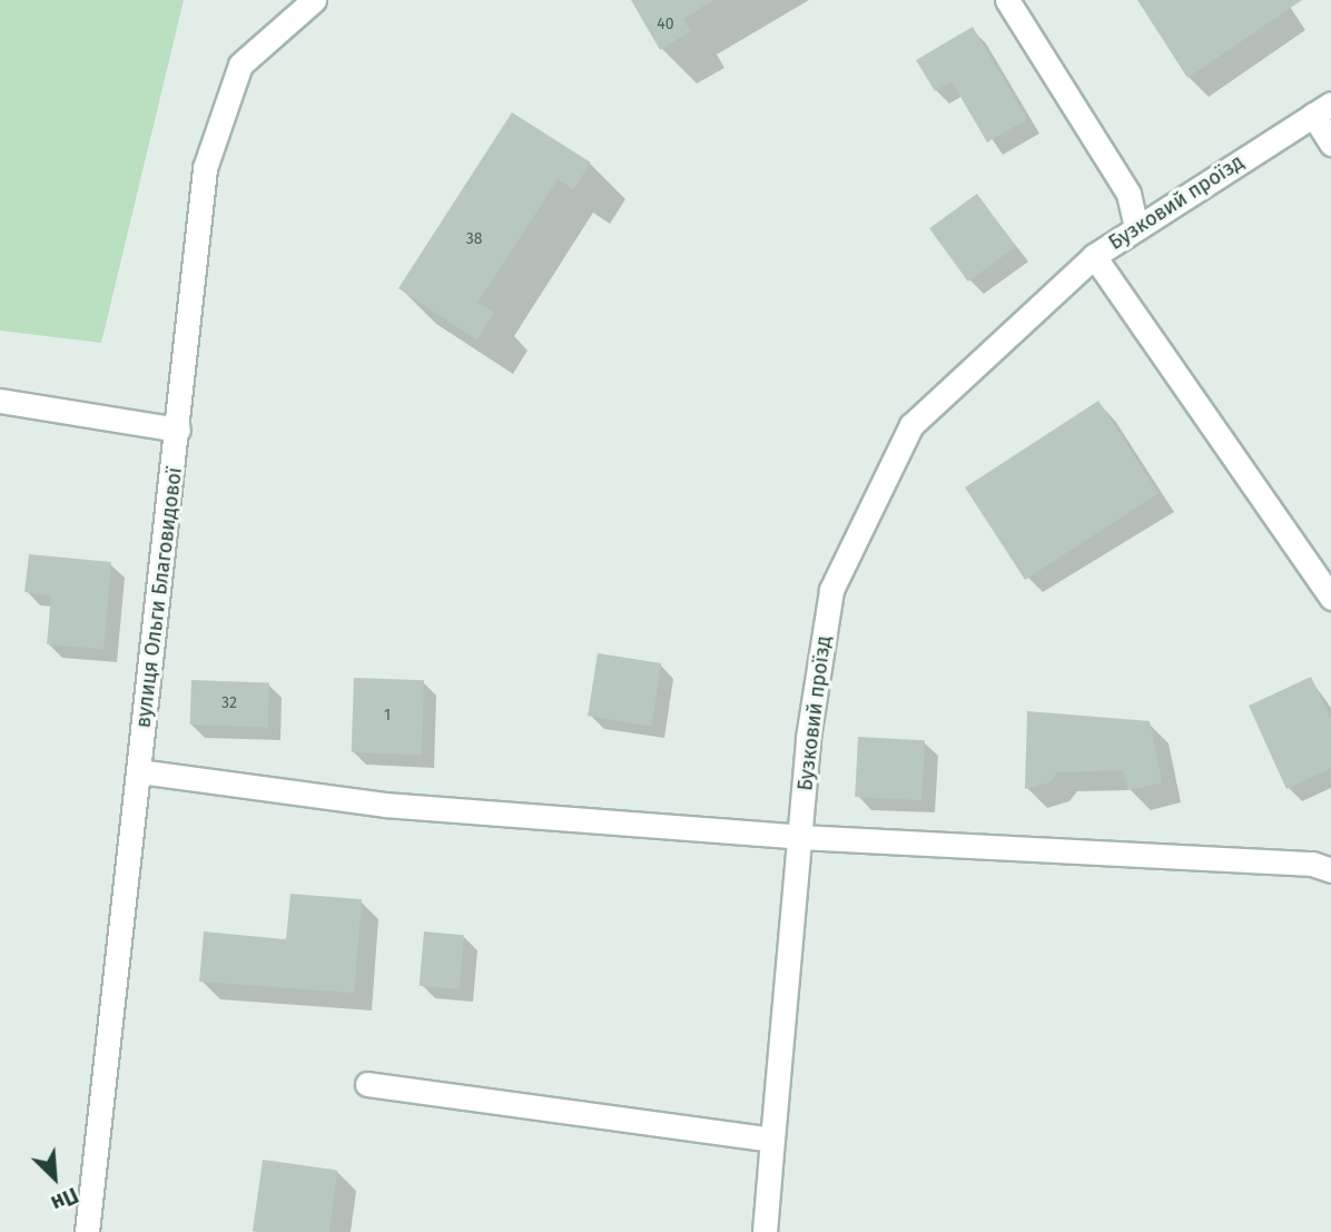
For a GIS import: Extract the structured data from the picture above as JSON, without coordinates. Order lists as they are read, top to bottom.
{
  "streets": {
    "street": ["Бузковий проїзд", "вулиця Ольги Благовидової"]
  },
  "house_numbers": [
    "40",
    "38",
    "32",
    "1"
  ],
  "north": "bottom right"
}
